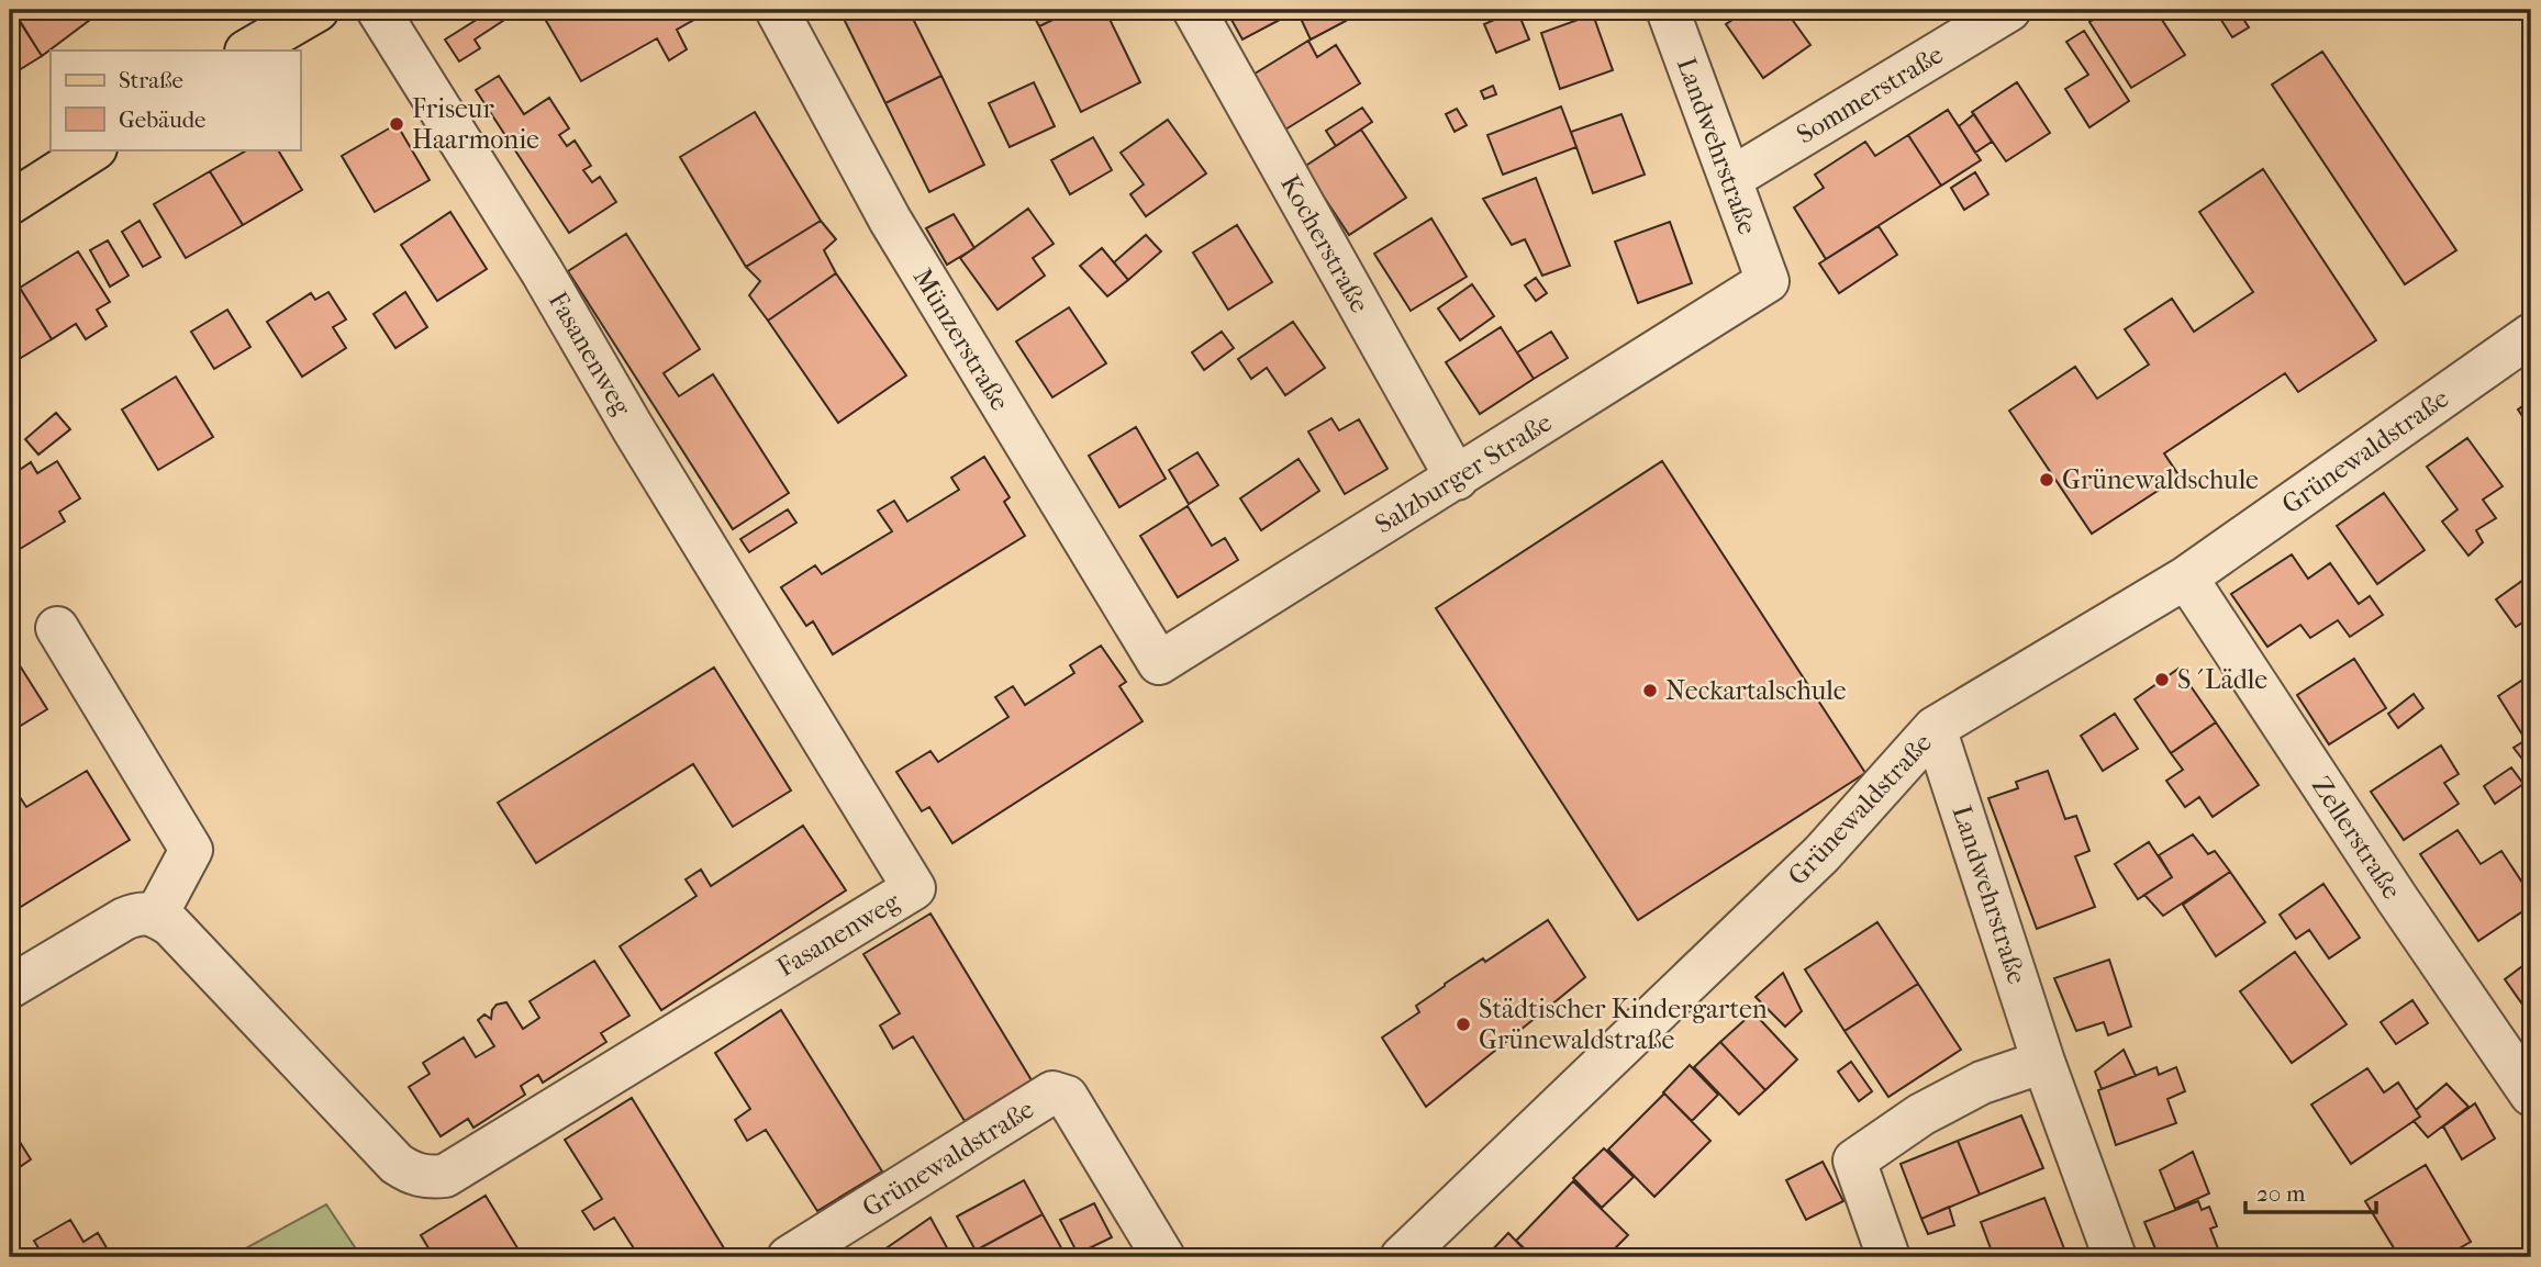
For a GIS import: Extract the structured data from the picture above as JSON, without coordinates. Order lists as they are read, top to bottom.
{
  "streets": {
    "street": [
      "Sommerstraße",
      "Landwehrstraße",
      "Kocherstraße",
      "Münzerstraße",
      "Fasanenweg",
      "Grünewaldstraße",
      "Salzburger Straße",
      "Zellerstraße"
    ]
  },
  "crossings": [
    ["Sommerstraße", "Landwehrstraße"],
    ["Landwehrstraße", "Grünewaldstraße"],
    ["Landwehrstraße", "Salzburger Straße"],
    ["Kocherstraße", "Salzburger Straße"],
    ["Münzerstraße", "Salzburger Straße"],
    ["Grünewaldstraße", "Zellerstraße"]
  ],
  "places": [
    "Friseur Haarmonie",
    "Grünewaldschule",
    "S´Lädle",
    "Neckartalschule",
    "Städtischer Kindergarten Grünewaldstraße"
  ],
  "legend": ["Straße", "Gebäude"],
  "scale_bar": "20 m"
}
